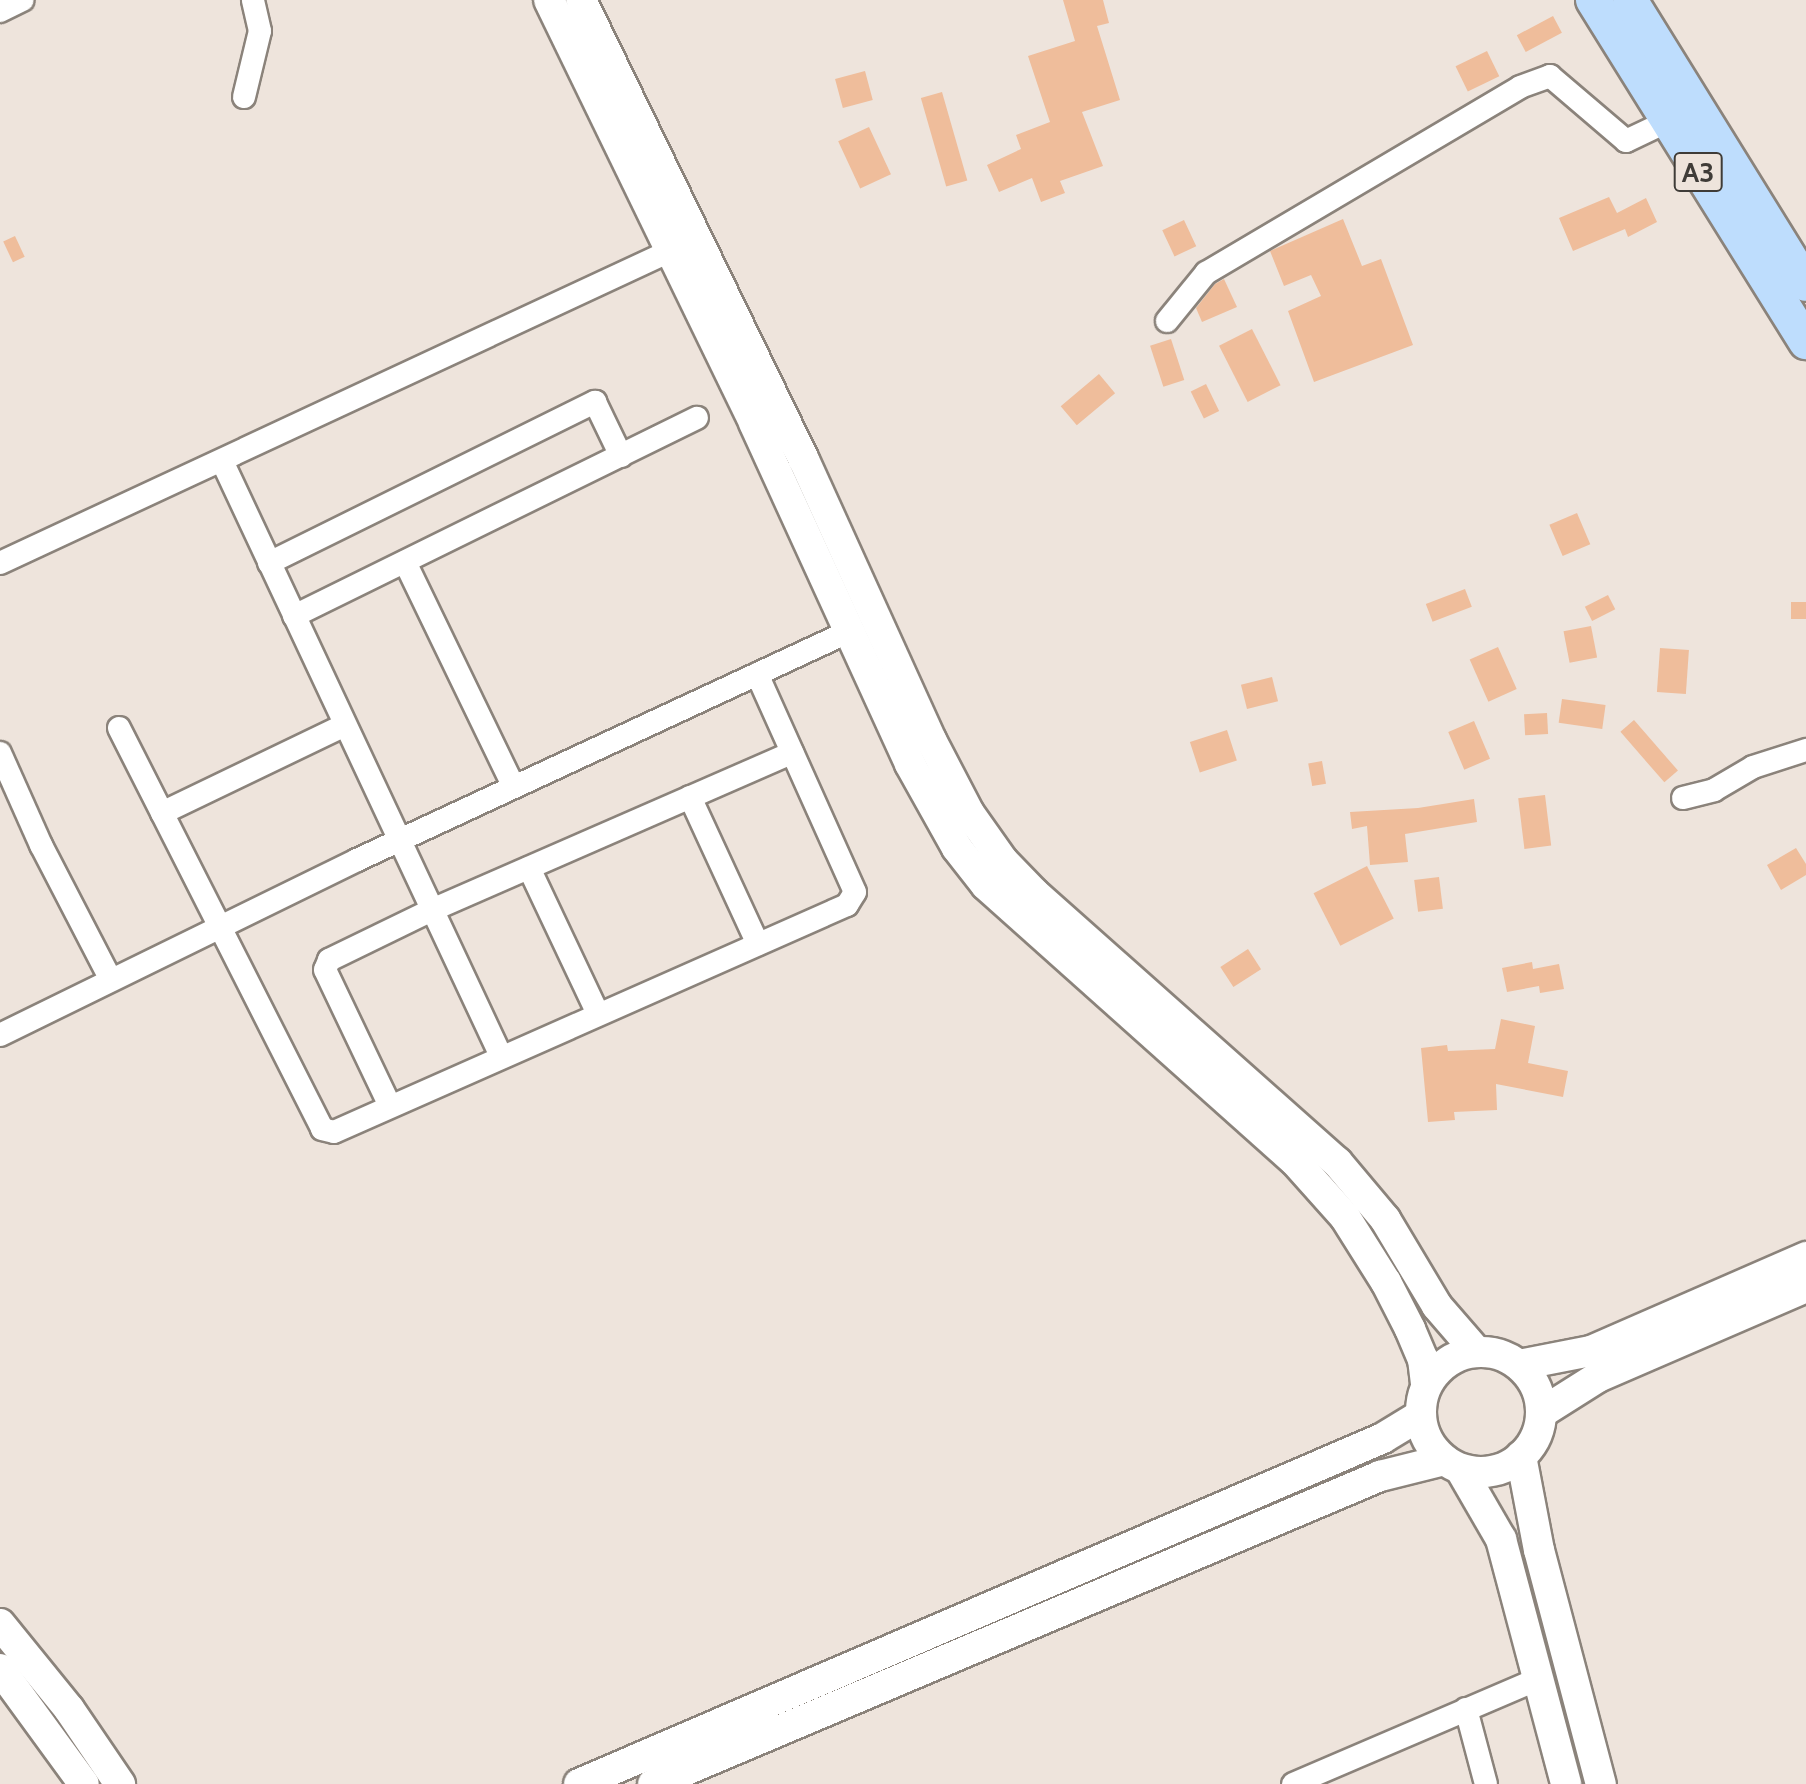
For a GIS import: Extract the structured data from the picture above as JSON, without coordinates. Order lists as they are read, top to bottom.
{
  "streets": {
    "main road": ["A3"]
  }
}
